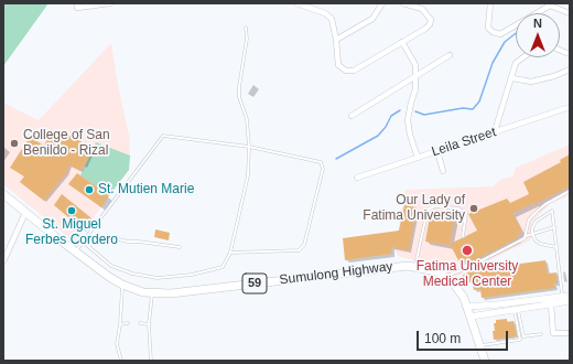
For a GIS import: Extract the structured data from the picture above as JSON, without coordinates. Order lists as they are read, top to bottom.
{
  "streets": {
    "main road": ["Sumulong Highway", "59"],
    "street": ["Leila Street"]
  },
  "places": [
    "College of San Benildo - Rizal",
    "St. Mutien Marie",
    "Our Lady of Fatima University",
    "St. Miguel Ferbes Cordero",
    "Fatima University Medical Center"
  ],
  "scale_bar": "100 m",
  "north": "top"
}
